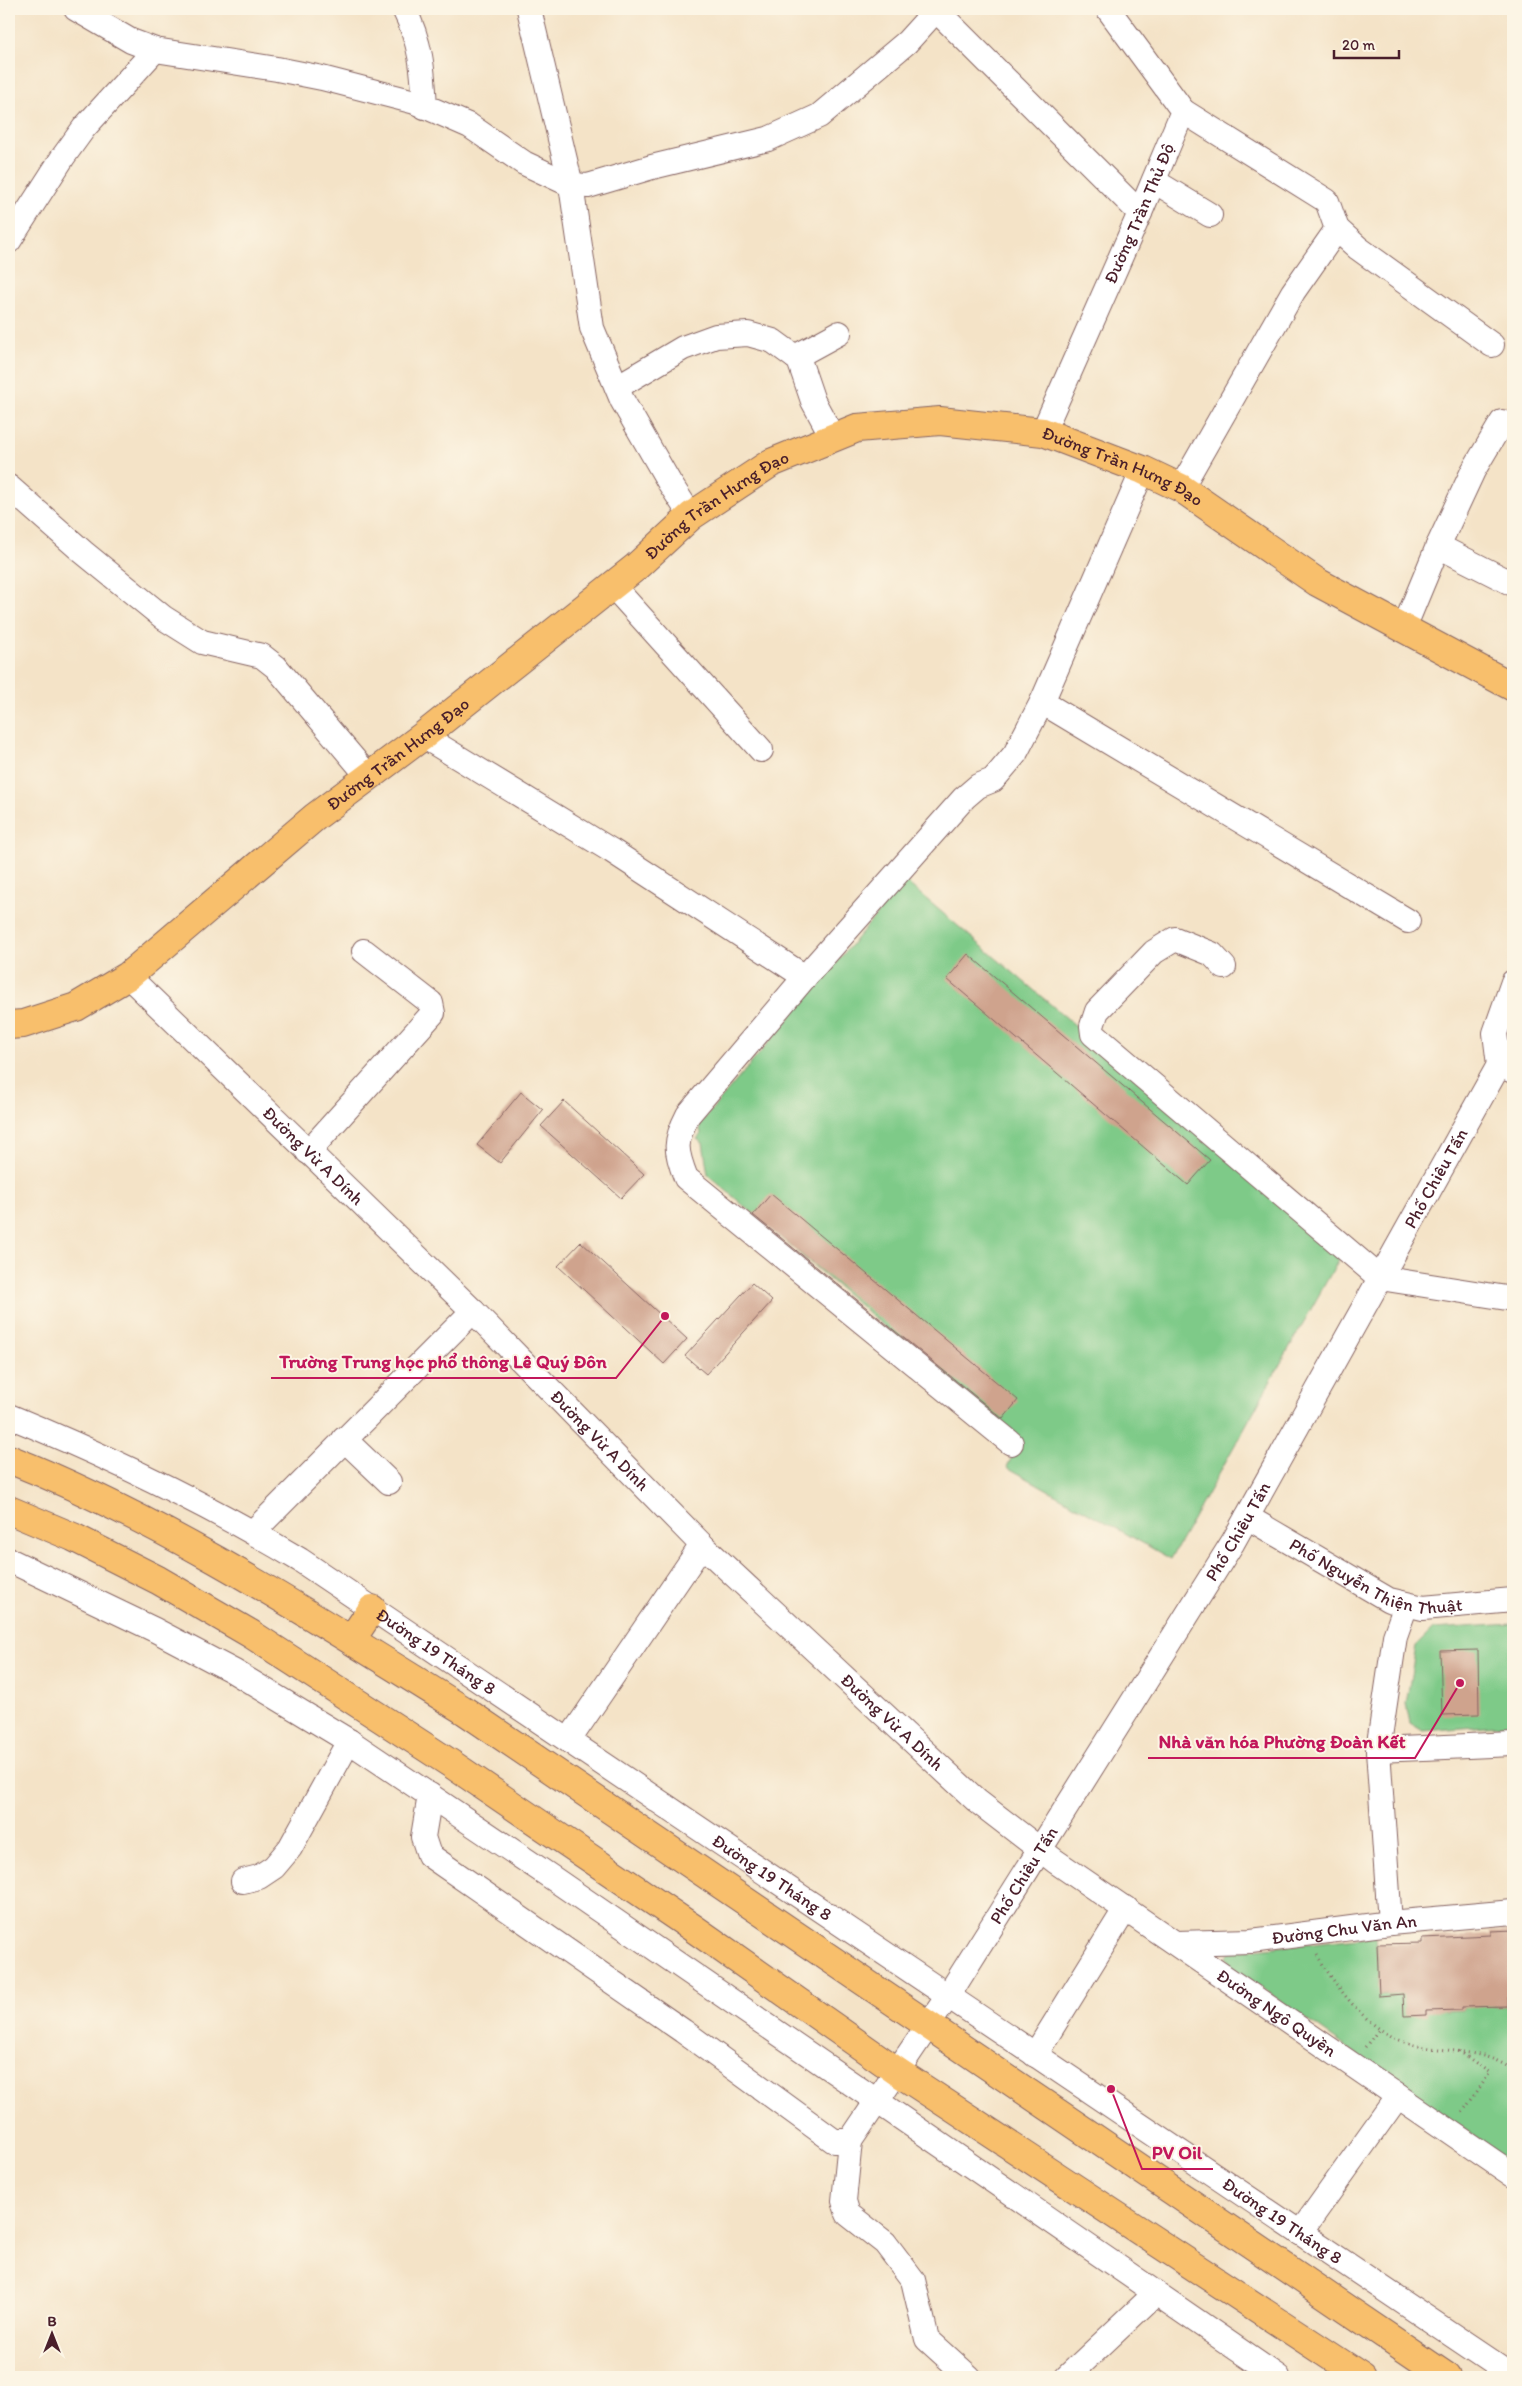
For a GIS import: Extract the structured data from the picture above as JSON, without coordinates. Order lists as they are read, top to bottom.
{
  "streets": {
    "main road": ["Đường Trần Hưng Đạo", "Đường 19 Tháng 8"],
    "street": [
      "Đường Trần Thủ Độ",
      "Đường Vừ A Dính",
      "Phố Chiêu Tấn",
      "Phố Nguyễn Thiện Thuật",
      "Đường Chu Văn An",
      "Đường Ngô Quyền"
    ]
  },
  "crossings": [
    ["Đường Trần Thủ Độ", "Đường Trần Hưng Đạo"],
    ["Đường Trần Hưng Đạo", "Đường Vừ A Dính"],
    ["Đường Vừ A Dính", "Phố Chiêu Tấn"],
    ["Đường Vừ A Dính", "Đường Ngô Quyền"],
    ["Phố Chiêu Tấn", "Phố Nguyễn Thiện Thuật"],
    ["Phố Chiêu Tấn", "Đường 19 Tháng 8"],
    ["Phố Chiêu Tấn", "Đường Ngô Quyền"],
    ["Đường Chu Văn An", "Đường Ngô Quyền"]
  ],
  "places": ["Trường Trung học phổ thông Lê Quý Đôn", "Nhà văn hóa Phường Đoàn Kết", "PV Oil"],
  "scale_bar": "20 m",
  "north": "top"
}
